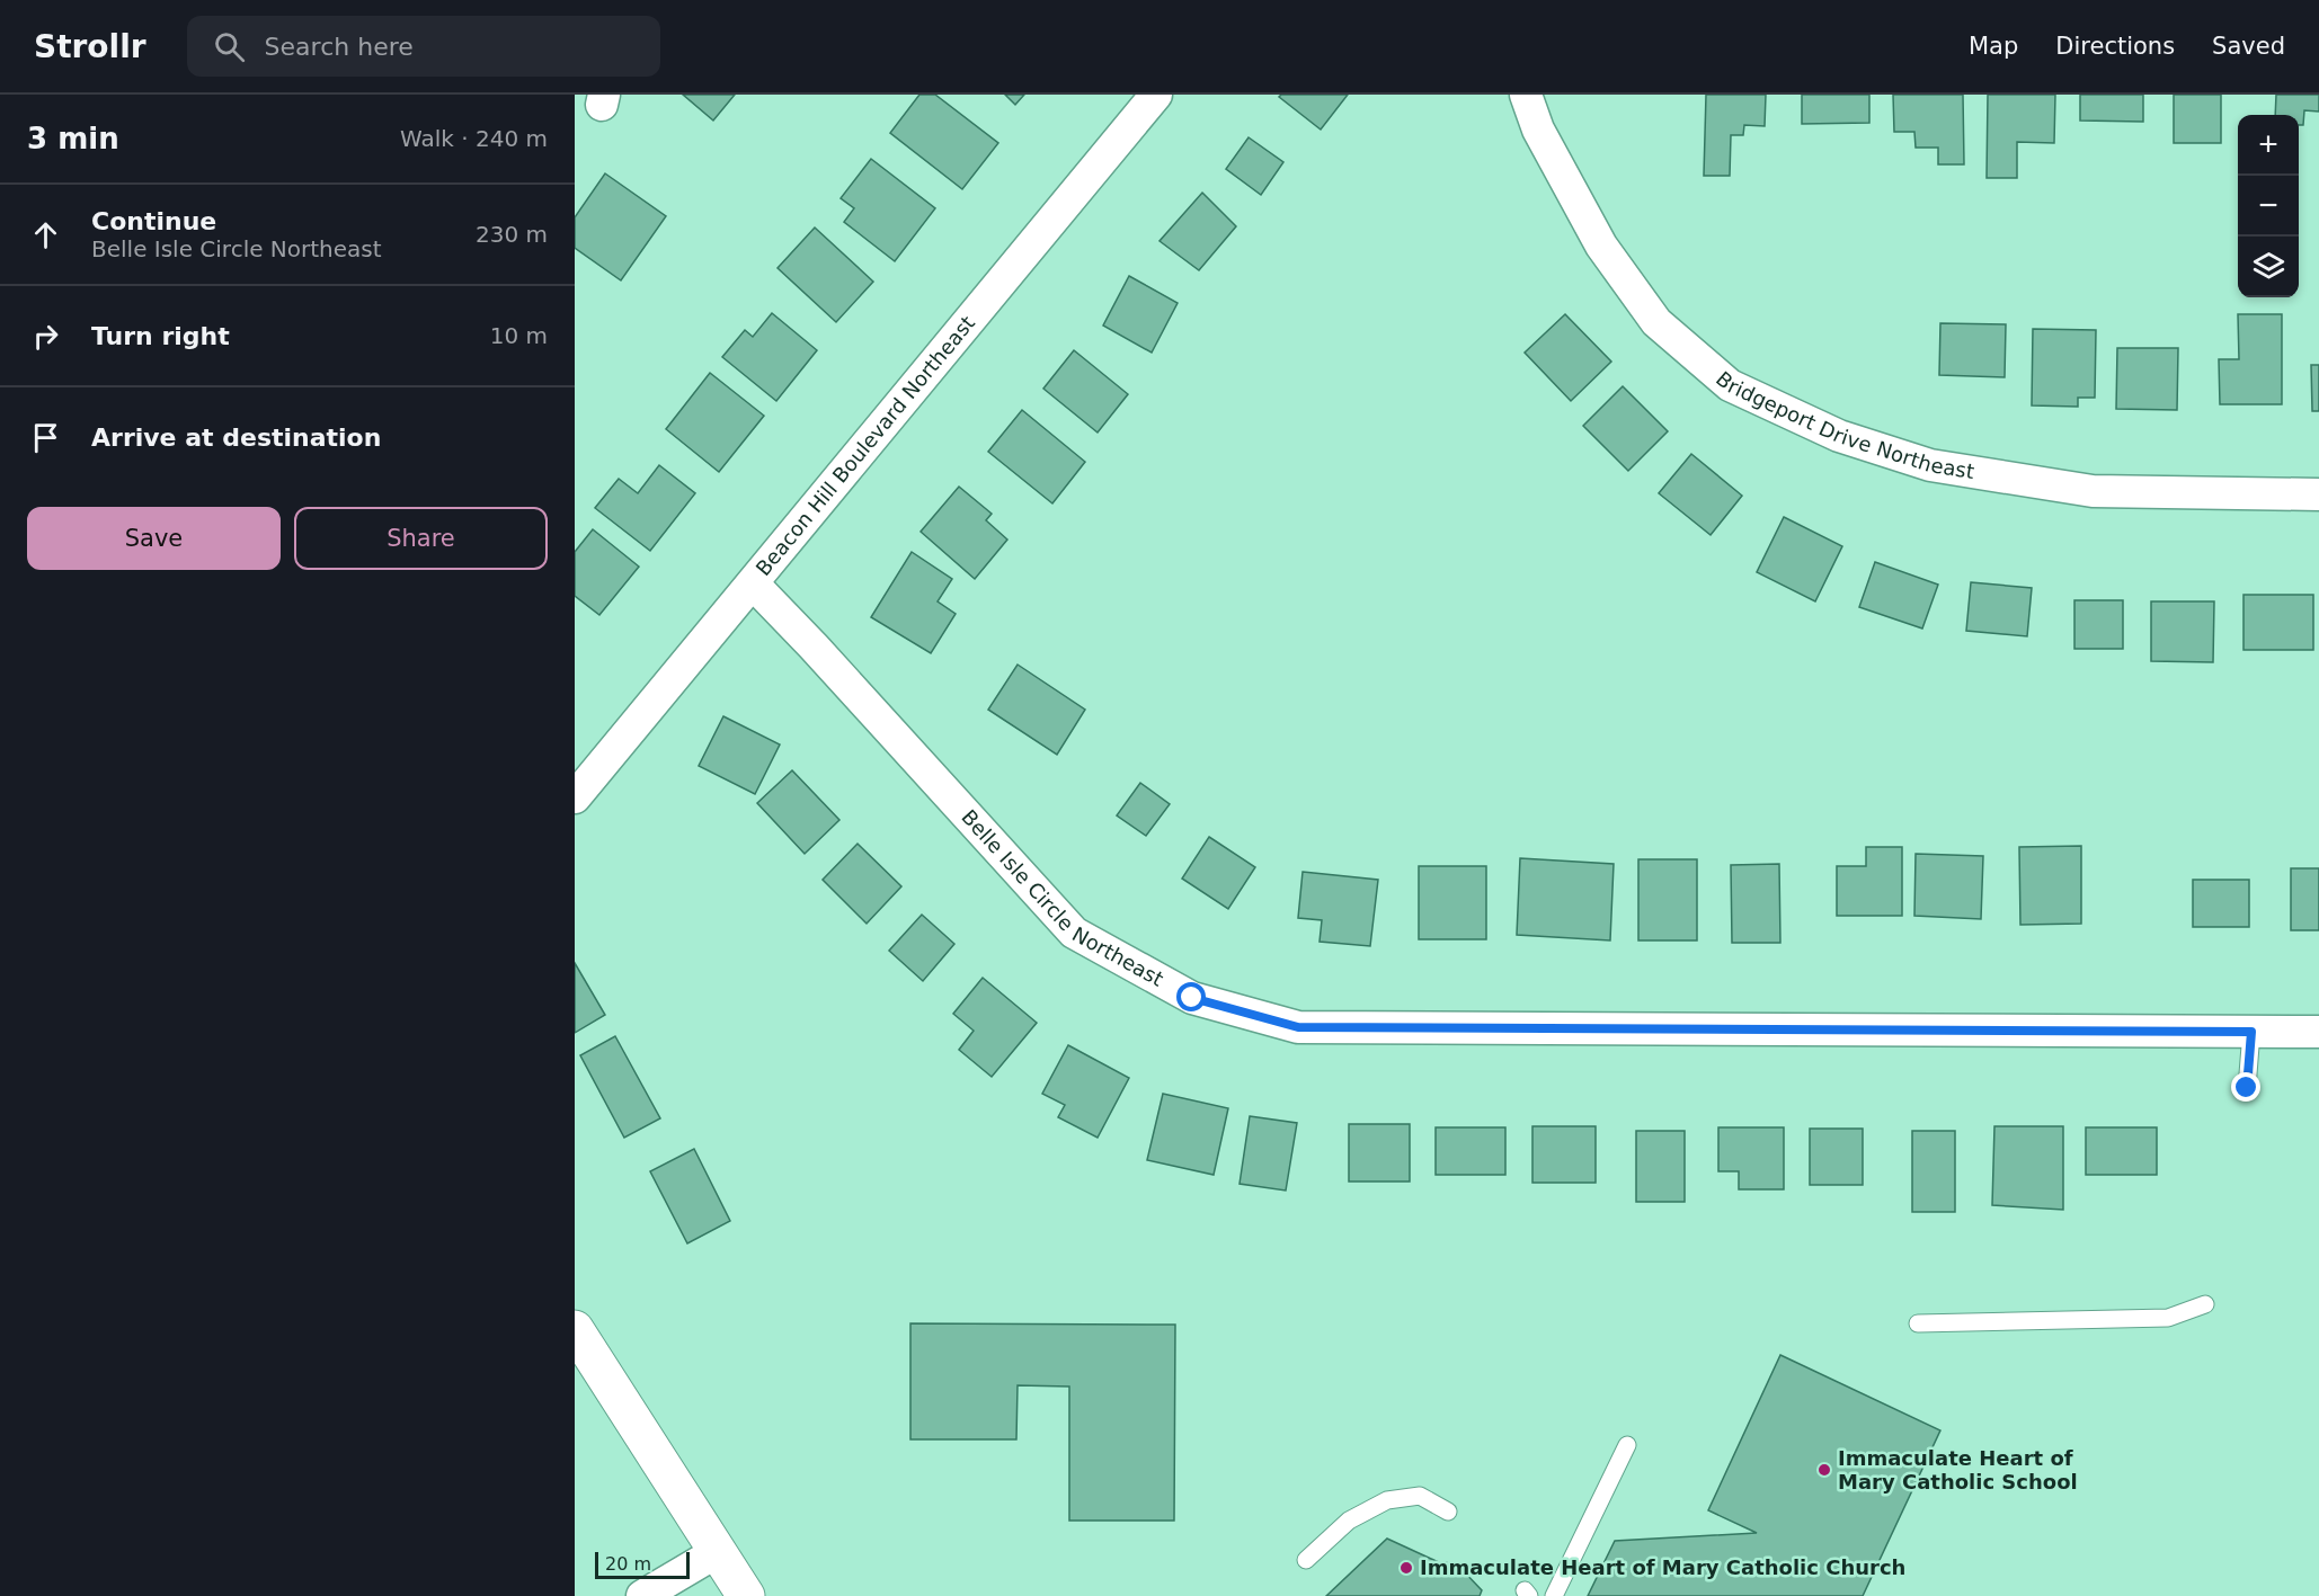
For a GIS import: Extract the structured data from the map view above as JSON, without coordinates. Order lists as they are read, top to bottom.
{
  "streets": {
    "street": ["Bridgeport Drive Northeast", "Beacon Hill Boulevard Northeast", "Belle Isle Circle Northeast"]
  },
  "crossings": [
    ["Beacon Hill Boulevard Northeast", "Belle Isle Circle Northeast"]
  ],
  "places": ["Immaculate Heart of Mary Catholic School", "Immaculate Heart of Mary Catholic Church"],
  "scale_bar": "20 m",
  "page": {
    "header": "Strollr",
    "search": "Search here",
    "nav": ["Map", "Directions", "Saved"],
    "heading": ["3 min", "Walk · 240 m"],
    "map_buttons": ["+", "−"],
    "list": [
      ["Continue", "Belle Isle Circle Northeast", "230 m"],
      ["Turn right", "10 m"],
      "Arrive at destination"
    ],
    "buttons": ["Save", "Share"],
    "scale": "20 m"
  }
}
